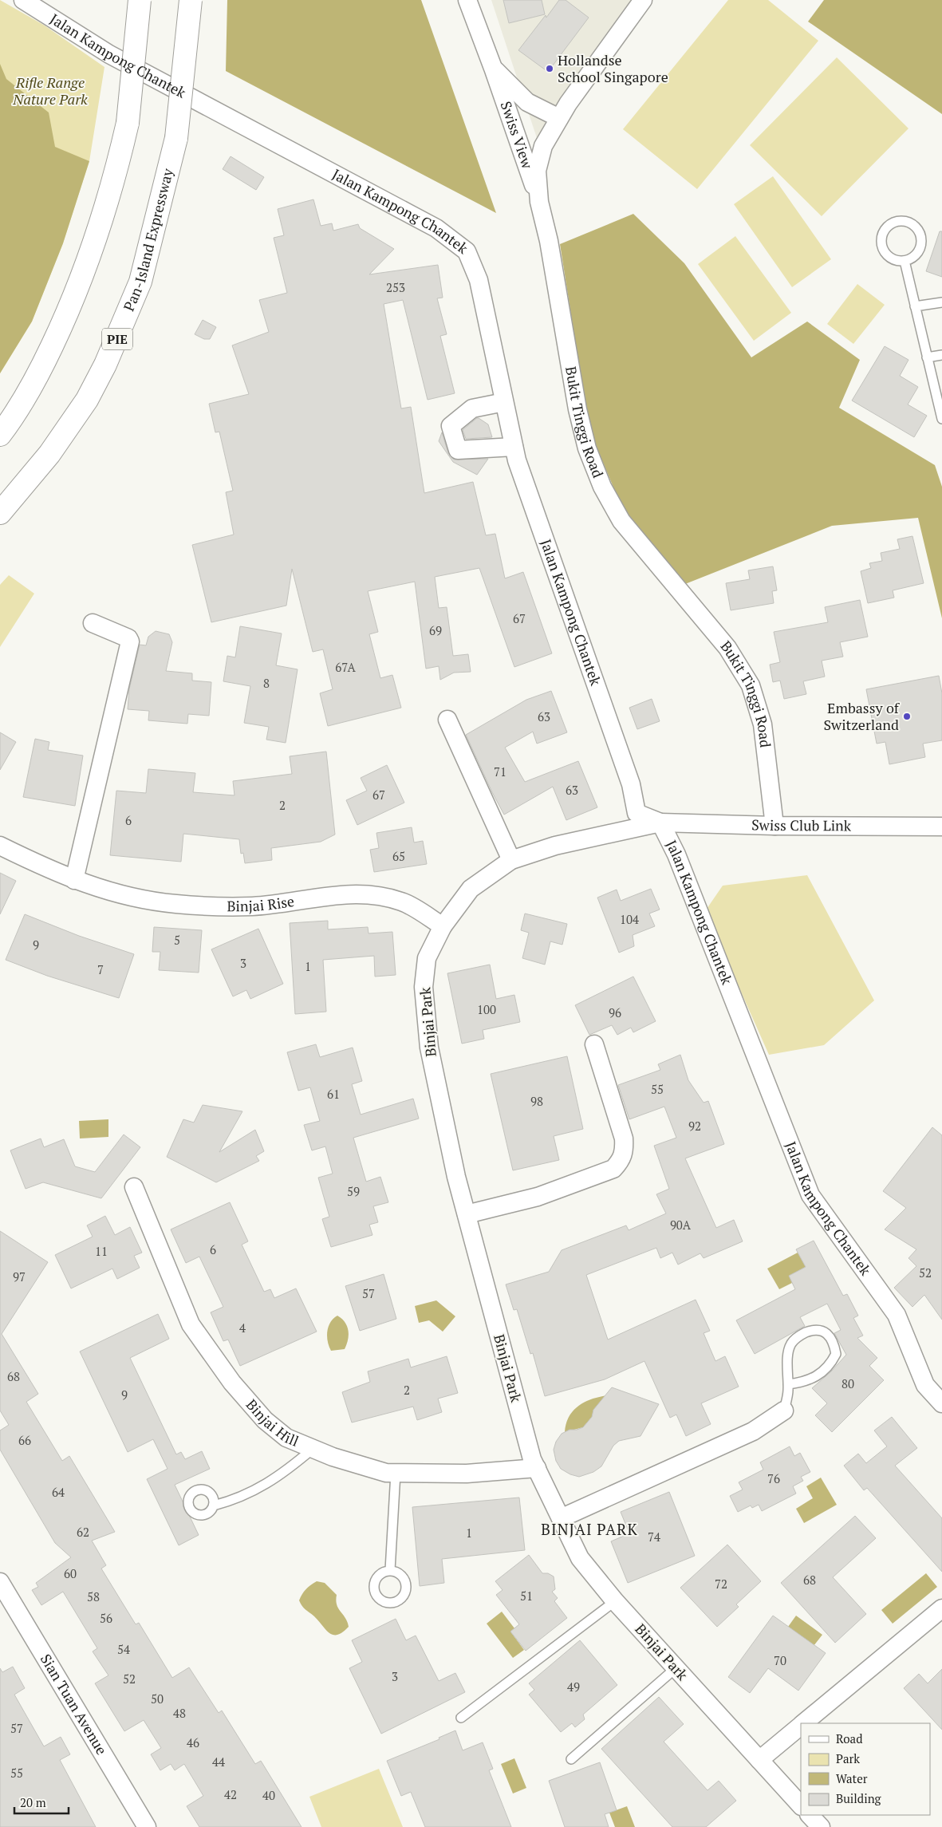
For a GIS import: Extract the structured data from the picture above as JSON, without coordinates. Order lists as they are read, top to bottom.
{
  "streets": {
    "highway": ["Pan-Island Expressway", "PIE"],
    "street": [
      "Jalan Kampong Chantek",
      "Swiss View",
      "Bukit Tinggi Road",
      "Swiss Club Link",
      "Binjai Rise",
      "Binjai Park",
      "Binjai Hill",
      "Sian Tuan Avenue"
    ]
  },
  "crossings": [
    ["Jalan Kampong Chantek", "Swiss Club Link"],
    ["Jalan Kampong Chantek", "Binjai Park"],
    ["Swiss View", "Bukit Tinggi Road"],
    ["Bukit Tinggi Road", "Swiss Club Link"],
    ["Swiss Club Link", "Binjai Park"],
    ["Binjai Rise", "Binjai Park"],
    ["Binjai Park", "Binjai Hill"]
  ],
  "districts": ["BINJAI PARK"],
  "parks": ["Rifle Range Nature Park"],
  "places": ["Hollandse School Singapore", "Embassy of Switzerland"],
  "house_numbers": [
    "253",
    "67",
    "69",
    "67A",
    "8",
    "63",
    "71",
    "63",
    "67",
    "2",
    "6",
    "65",
    "104",
    "5",
    "9",
    "3",
    "1",
    "7",
    "100",
    "96",
    "55",
    "61",
    "98",
    "92",
    "59",
    "90A",
    "6",
    "11",
    "52",
    "97",
    "57",
    "4",
    "68",
    "80",
    "2",
    "9",
    "66",
    "76",
    "64",
    "62",
    "1",
    "74",
    "60",
    "68",
    "72",
    "51",
    "58",
    "56",
    "54",
    "70",
    "3",
    "52",
    "49",
    "50",
    "48",
    "57",
    "46",
    "44",
    "55",
    "42",
    "40"
  ],
  "legend": [
    "Road",
    "Park",
    "Water",
    "Building"
  ],
  "scale_bar": "20 m"
}
